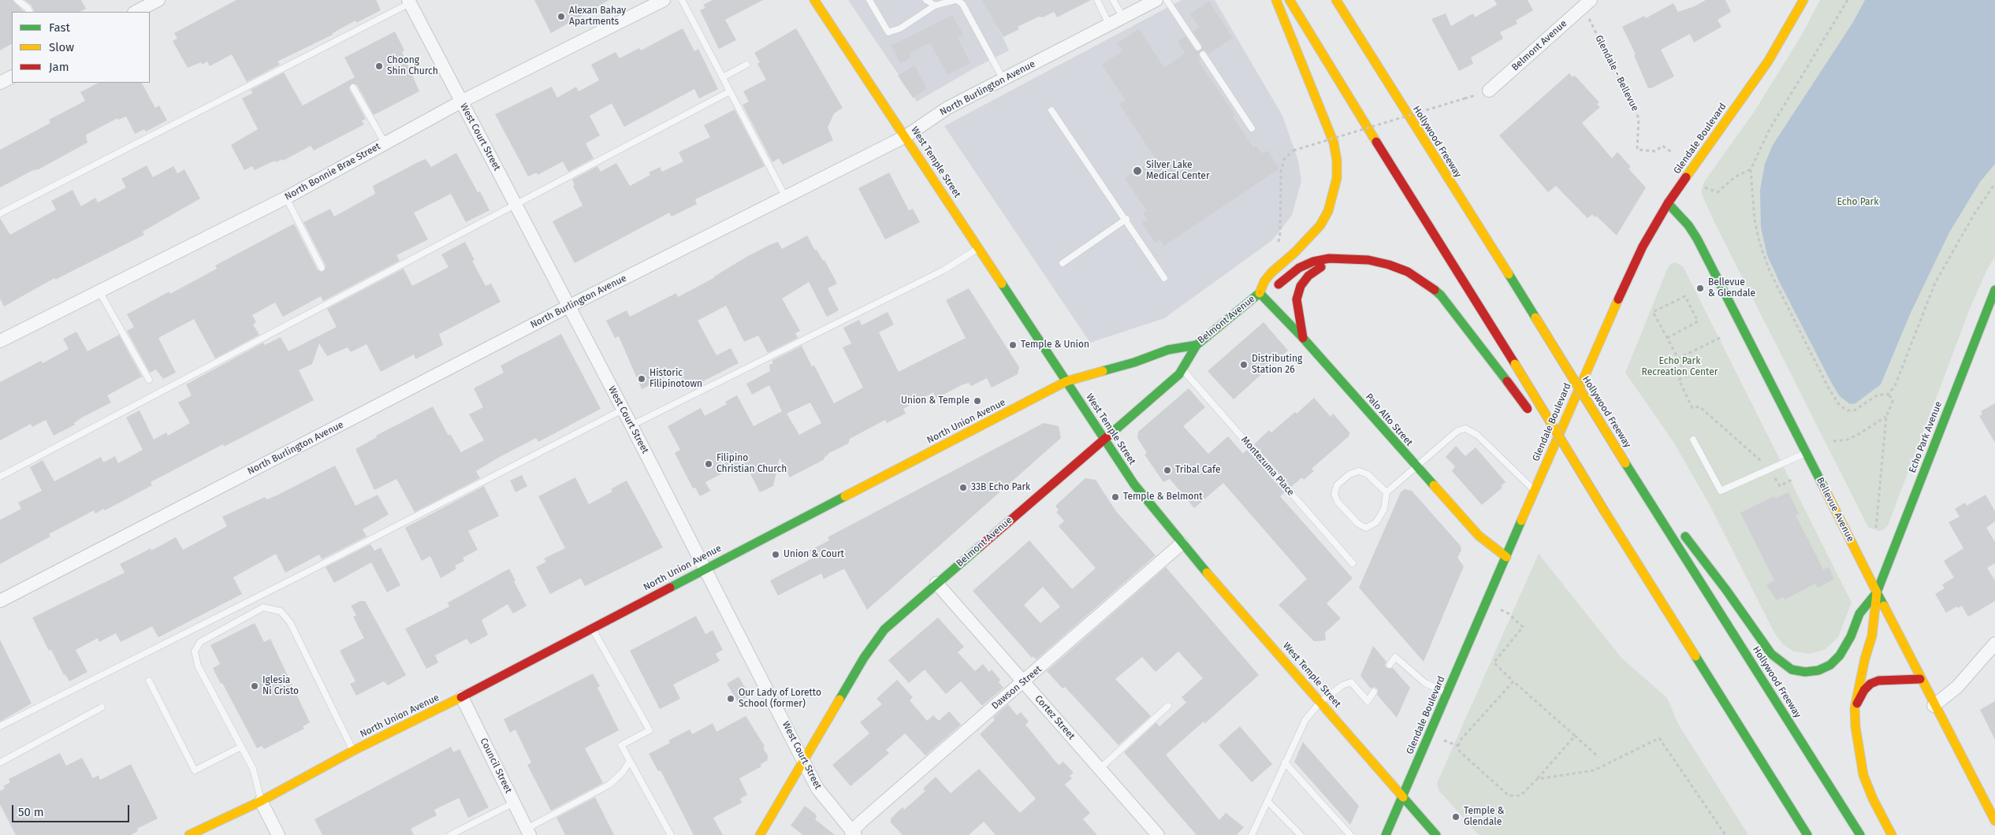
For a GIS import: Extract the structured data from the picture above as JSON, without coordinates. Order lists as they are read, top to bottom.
{
  "streets": {
    "main road": [
      "Belmont Avenue",
      "Glendale Boulevard",
      "Hollywood Freeway",
      "West Temple Street",
      "Palo Alto Street",
      "North Union Avenue",
      "Echo Park Avenue",
      "Bellevue Avenue"
    ],
    "street": [
      "North Burlington Avenue",
      "West Court Street",
      "North Bonnie Brae Street",
      "Dawson Street",
      "Cortez Street",
      "Council Street"
    ],
    "lane": ["Montezuma Place"],
    "path": ["Glendale - Bellevue"]
  },
  "crossings": [
    ["Belmont Avenue", "Glendale - Bellevue"],
    ["Belmont Avenue", "West Court Street"],
    ["Belmont Avenue", "West Temple Street"],
    ["Belmont Avenue", "Palo Alto Street"],
    ["Belmont Avenue", "North Union Avenue"],
    ["Belmont Avenue", "Montezuma Place"],
    ["Belmont Avenue", "Cortez Street"],
    ["North Burlington Avenue", "West Court Street"],
    ["North Burlington Avenue", "West Temple Street"],
    ["West Court Street", "North Bonnie Brae Street"],
    ["West Court Street", "North Union Avenue"],
    ["West Court Street", "Dawson Street"],
    ["Glendale Boulevard", "West Temple Street"],
    ["Glendale Boulevard", "Palo Alto Street"],
    ["Glendale Boulevard", "Bellevue Avenue"],
    ["West Temple Street", "North Union Avenue"],
    ["West Temple Street", "Dawson Street"],
    ["North Union Avenue", "Council Street"],
    ["Echo Park Avenue", "Bellevue Avenue"],
    ["Dawson Street", "Cortez Street"]
  ],
  "parks": ["Echo Park", "Echo Park Recreation Center"],
  "places": [
    "Alexan Bahay Apartments",
    "Choong Shin Church",
    "Silver Lake Medical Center",
    "Bellevue & Glendale",
    "Temple & Union",
    "Distributing Station 26",
    "Historic Filipinotown",
    "Union & Temple",
    "Filipino Christian Church",
    "Tribal Cafe",
    "33B Echo Park",
    "Temple & Belmont",
    "Union & Court",
    "Iglesia Ni Cristo",
    "Our Lady of Loretto School (former)",
    "Temple & Glendale"
  ],
  "legend": ["Fast", "Slow", "Jam"],
  "scale_bar": "50 m"
}
